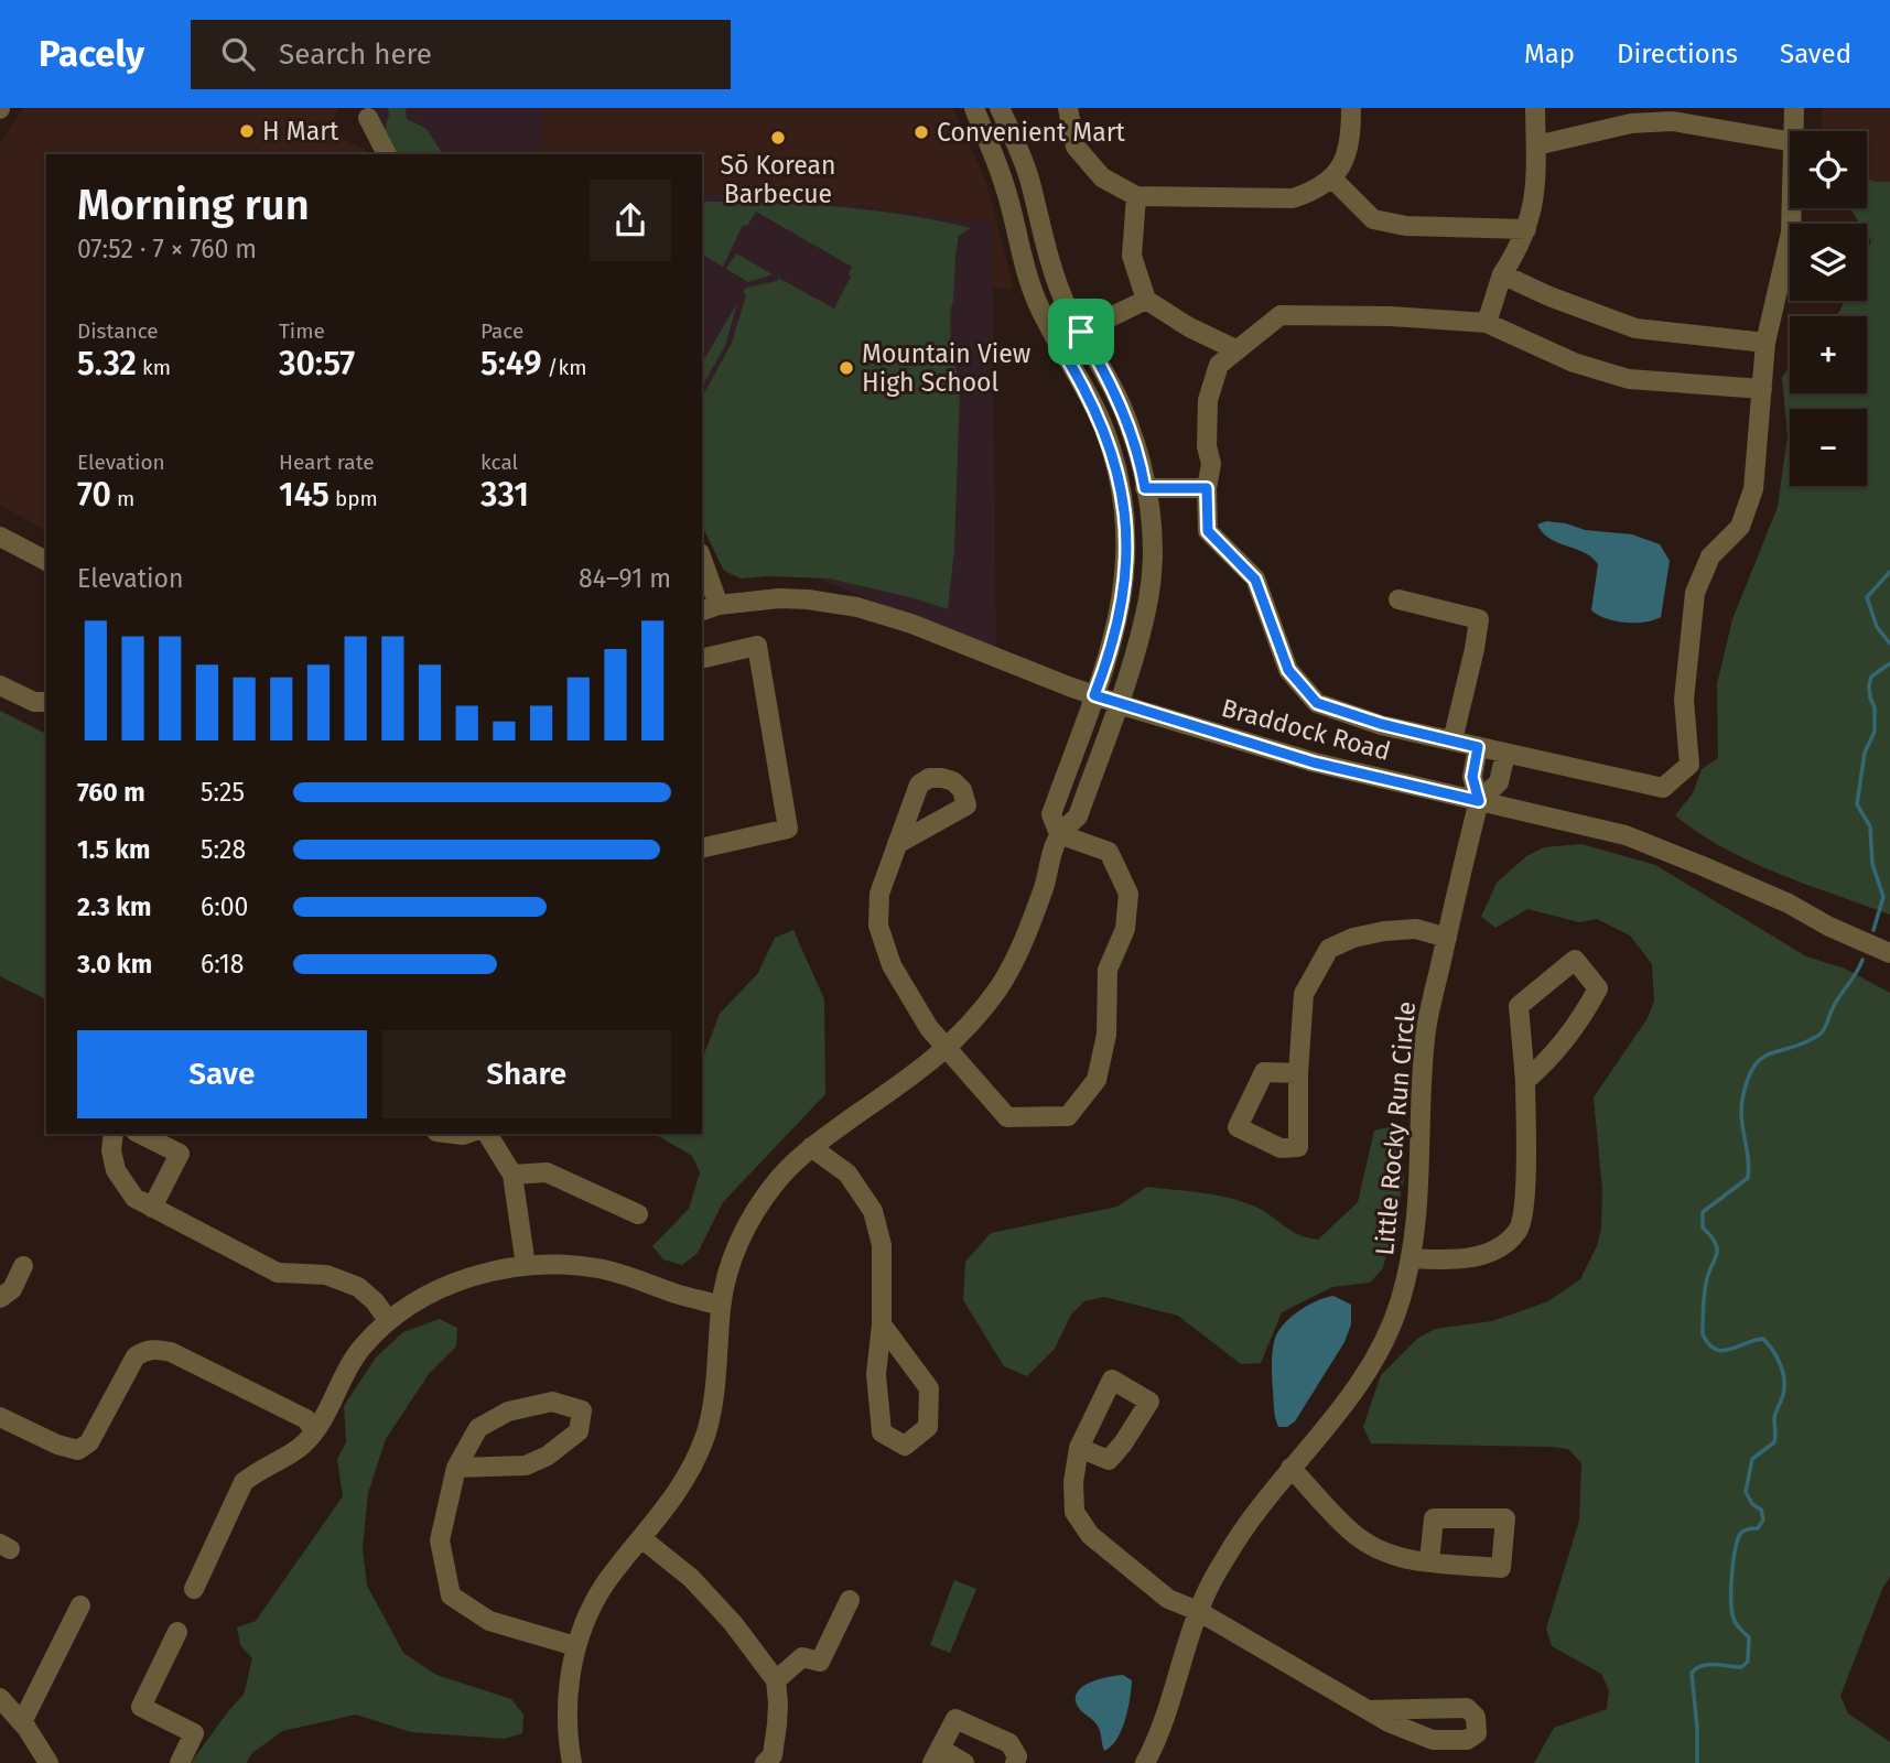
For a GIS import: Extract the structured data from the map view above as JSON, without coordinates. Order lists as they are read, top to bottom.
{
  "streets": {
    "street": ["Braddock Road", "Little Rocky Run Circle"]
  },
  "crossings": [
    ["Braddock Road", "Little Rocky Run Circle"]
  ],
  "places": [
    "H Mart",
    "Convenient Mart",
    "Sō Korean Barbecue",
    "Mountain View High School"
  ],
  "page": {
    "header": "Pacely",
    "search": "Search here",
    "nav": ["Map", "Directions", "Saved"],
    "map_buttons": ["+", "−"],
    "heading": ["Morning run", "07:52 · 7 × 760 m"],
    "stats": [
      ["Distance", "5.32 km"],
      ["Time", "30:57"],
      ["Pace", "5:49 /km"],
      ["Elevation", "70 m"],
      ["Heart rate", "145 bpm"],
      ["kcal", "331"]
    ],
    "chart": ["Elevation", "84–91 m"],
    "list": [
      {
        "name": "760 m",
        "note": "5:25"
      },
      {
        "name": "1.5 km",
        "note": "5:28"
      },
      {
        "name": "2.3 km",
        "note": "6:00"
      },
      {
        "name": "3.0 km",
        "note": "6:18"
      }
    ],
    "buttons": ["Save", "Share"]
  }
}
